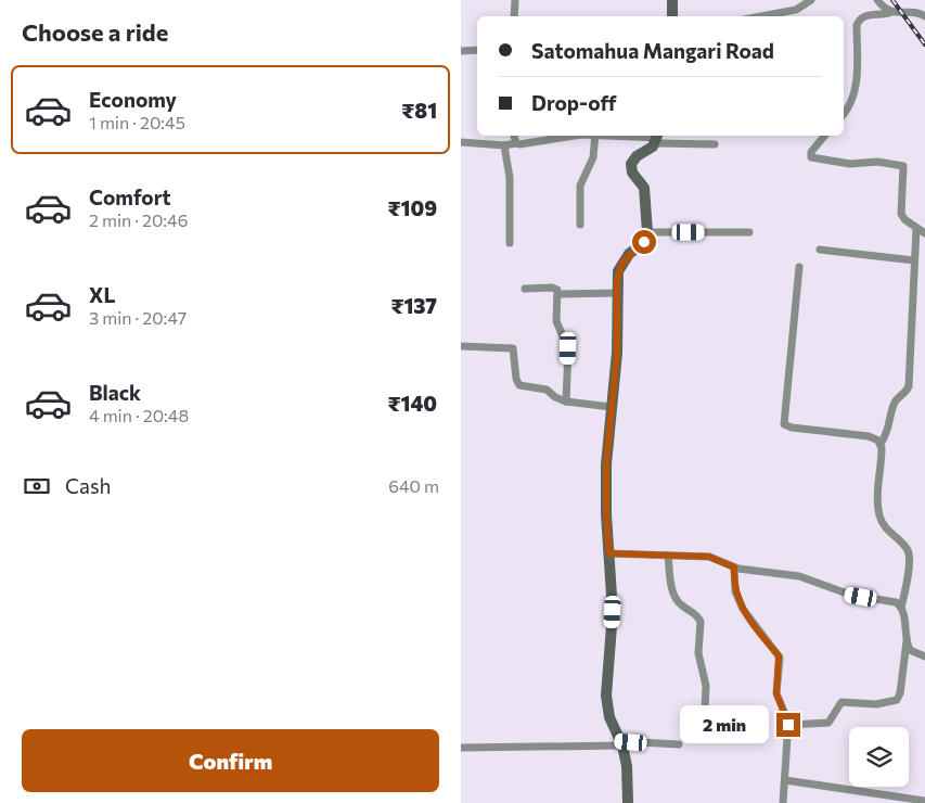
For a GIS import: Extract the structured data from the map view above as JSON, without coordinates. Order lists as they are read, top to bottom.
{
  "page": {
    "heading": "Choose a ride",
    "banner": ["Satomahua Mangari Road", "Drop-off"],
    "list": [
      {
        "name": "Economy",
        "note": "1 min · 20:45",
        "value": "₹81"
      },
      {
        "name": "Comfort",
        "note": "2 min · 20:46",
        "value": "₹109"
      },
      {
        "name": "XL",
        "note": "3 min · 20:47",
        "value": "₹137"
      },
      {
        "name": "Black",
        "note": "4 min · 20:48",
        "value": "₹140"
      }
    ],
    "pay": ["Cash", "640 m"],
    "bubble": "2 min",
    "buttons": "Confirm"
  }
}
